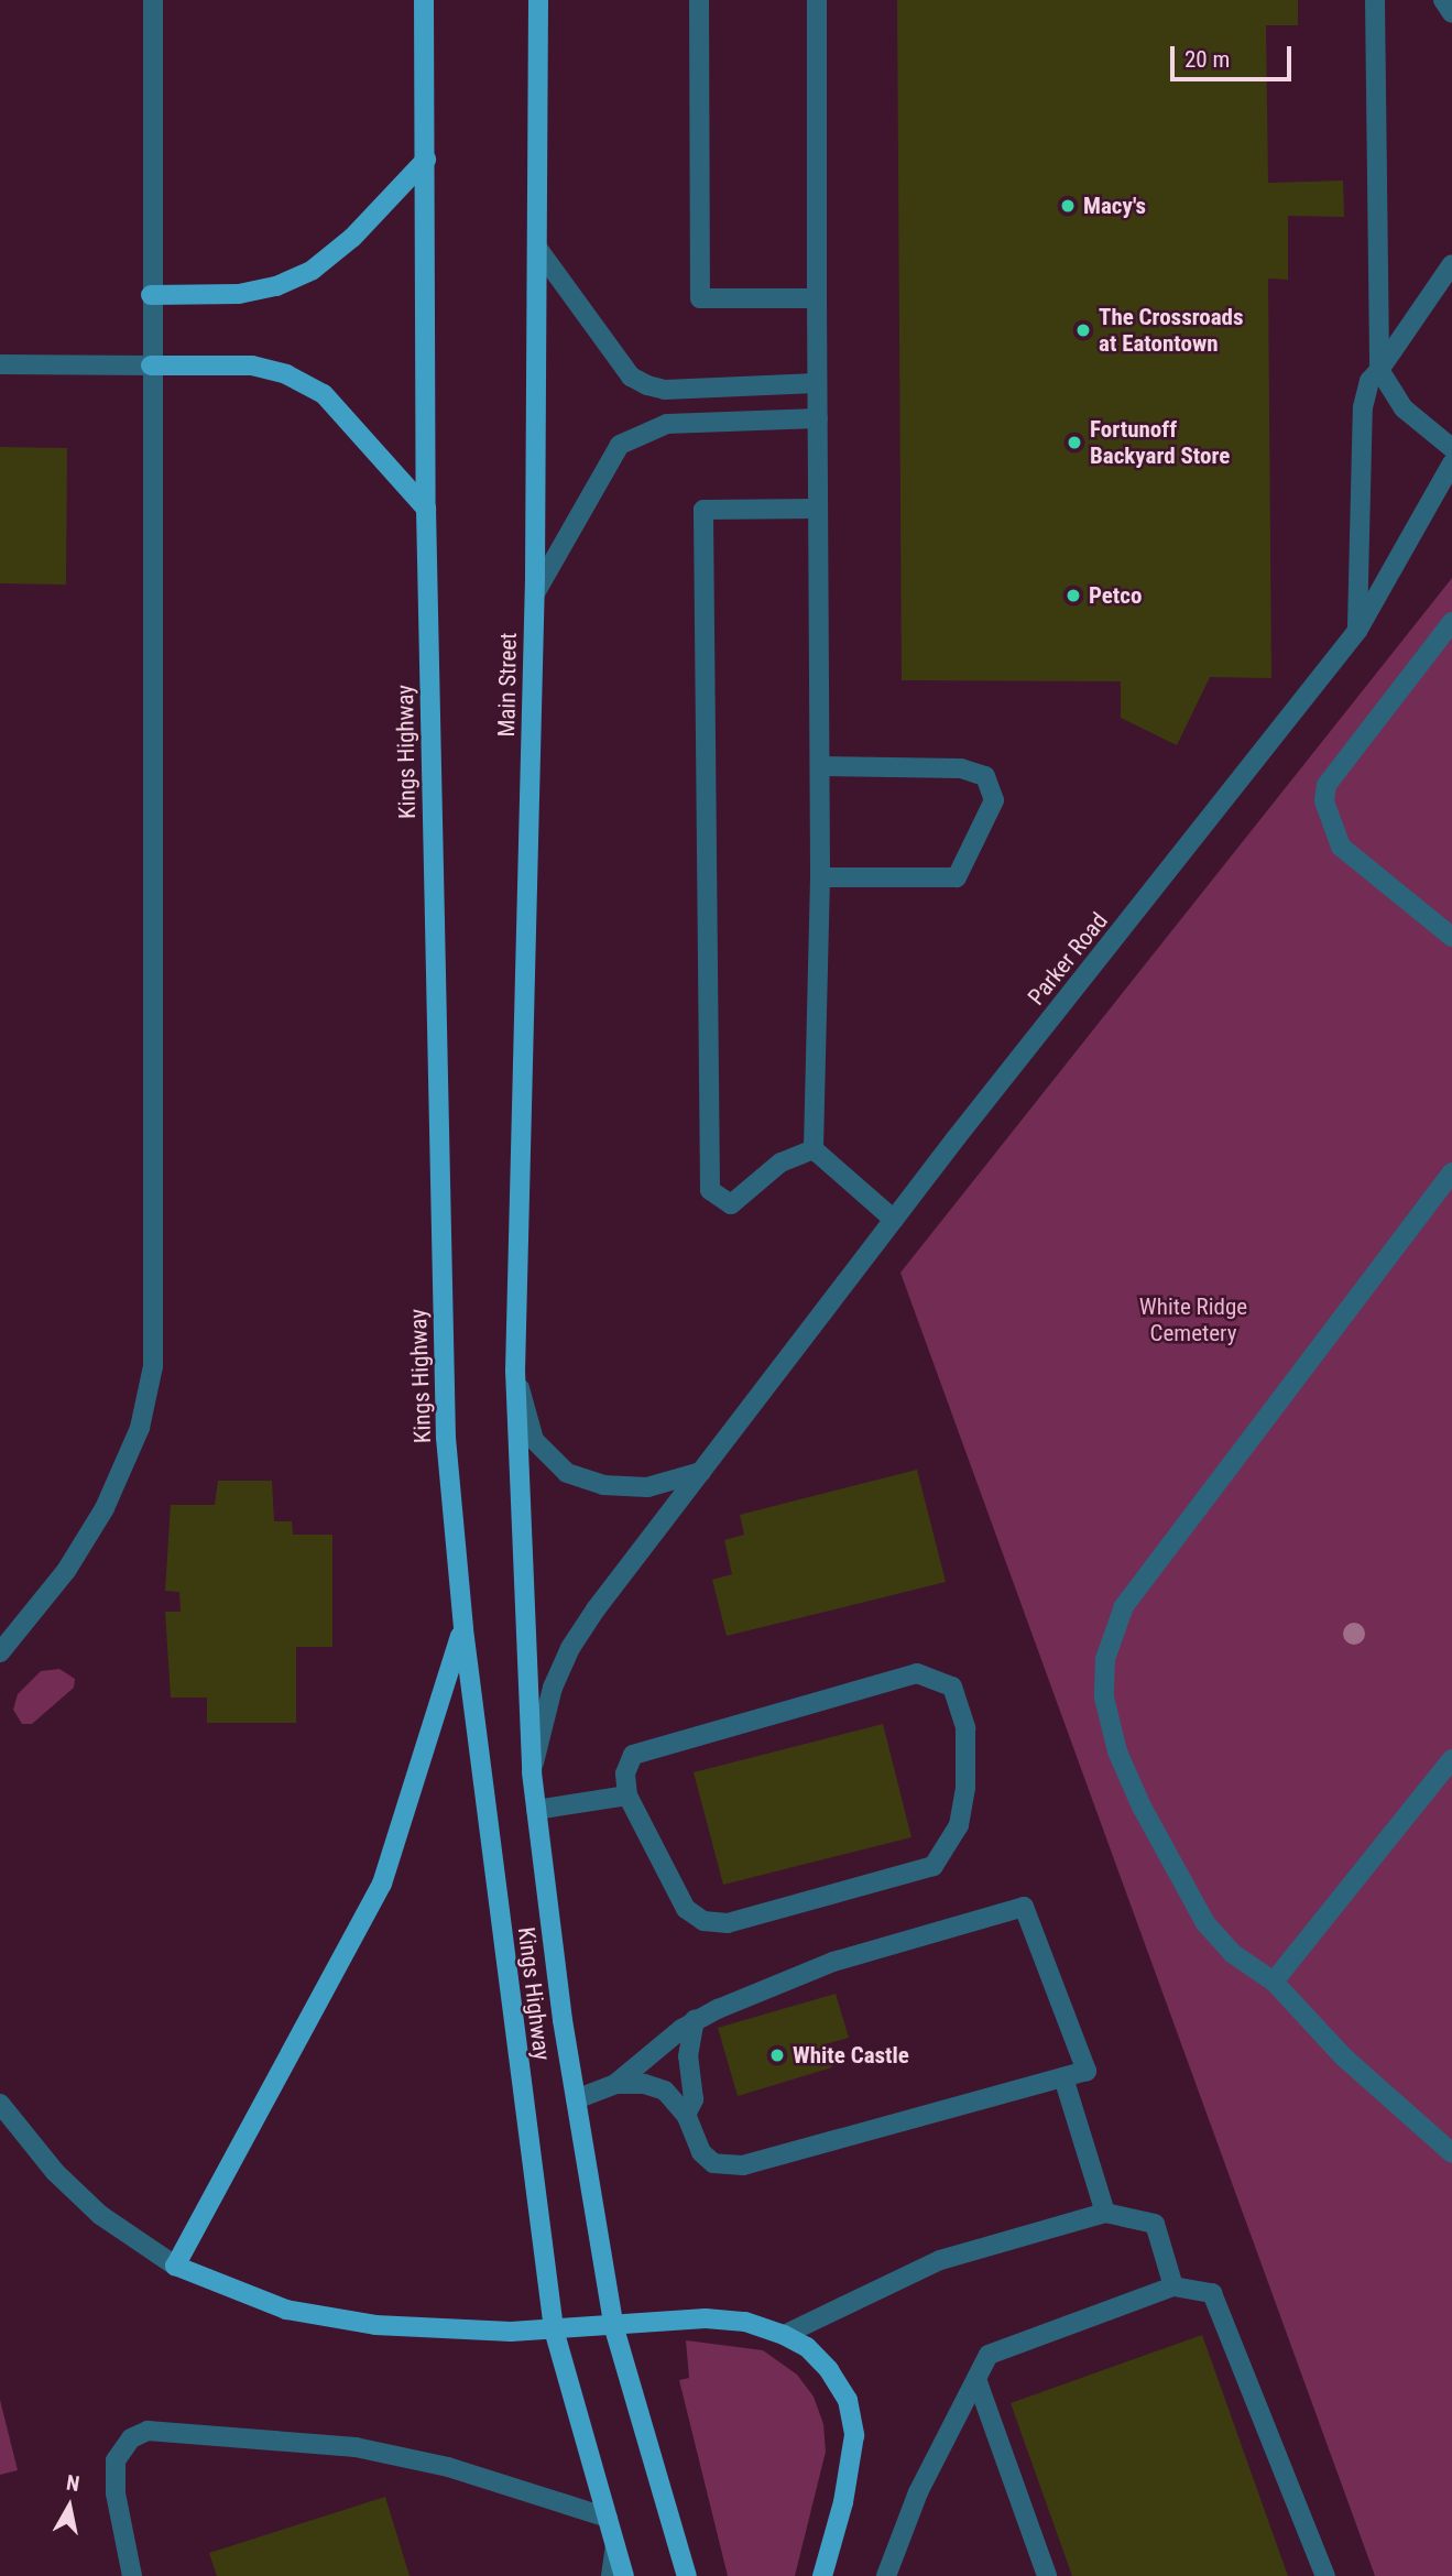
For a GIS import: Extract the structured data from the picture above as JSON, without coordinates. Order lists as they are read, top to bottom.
{
  "streets": {
    "main road": ["Main Street", "Kings Highway"],
    "street": ["Parker Road"]
  },
  "crossings": [
    ["Main Street", "Kings Highway"],
    ["Kings Highway", "Parker Road"]
  ],
  "parks": ["White Ridge Cemetery"],
  "places": [
    "Macy's",
    "The Crossroads at Eatontown",
    "Fortunoff Backyard Store",
    "Petco",
    "White Castle"
  ],
  "scale_bar": "20 m",
  "north": "top"
}
